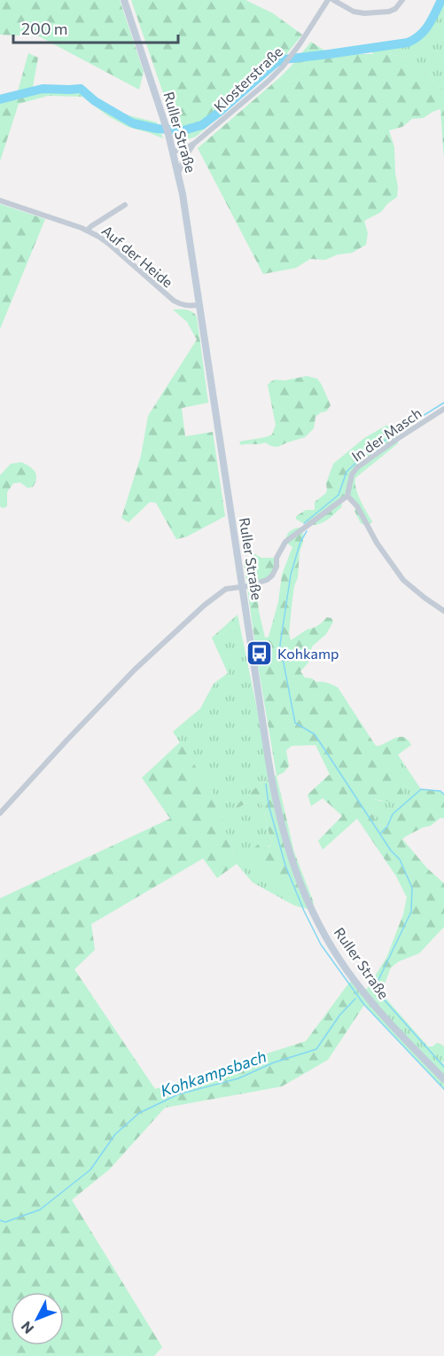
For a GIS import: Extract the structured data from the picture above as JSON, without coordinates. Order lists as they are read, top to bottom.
{
  "streets": {
    "main road": ["Ruller Straße"],
    "street": ["Klosterstraße", "Auf der Heide", "In der Masch"]
  },
  "crossings": [
    ["Klosterstraße", "Ruller Straße"],
    ["Ruller Straße", "Auf der Heide"]
  ],
  "water": ["Kohkampsbach"],
  "places": {
    "bus stop": ["Kohkamp"]
  },
  "scale_bar": "200 m",
  "north": "bottom left"
}
